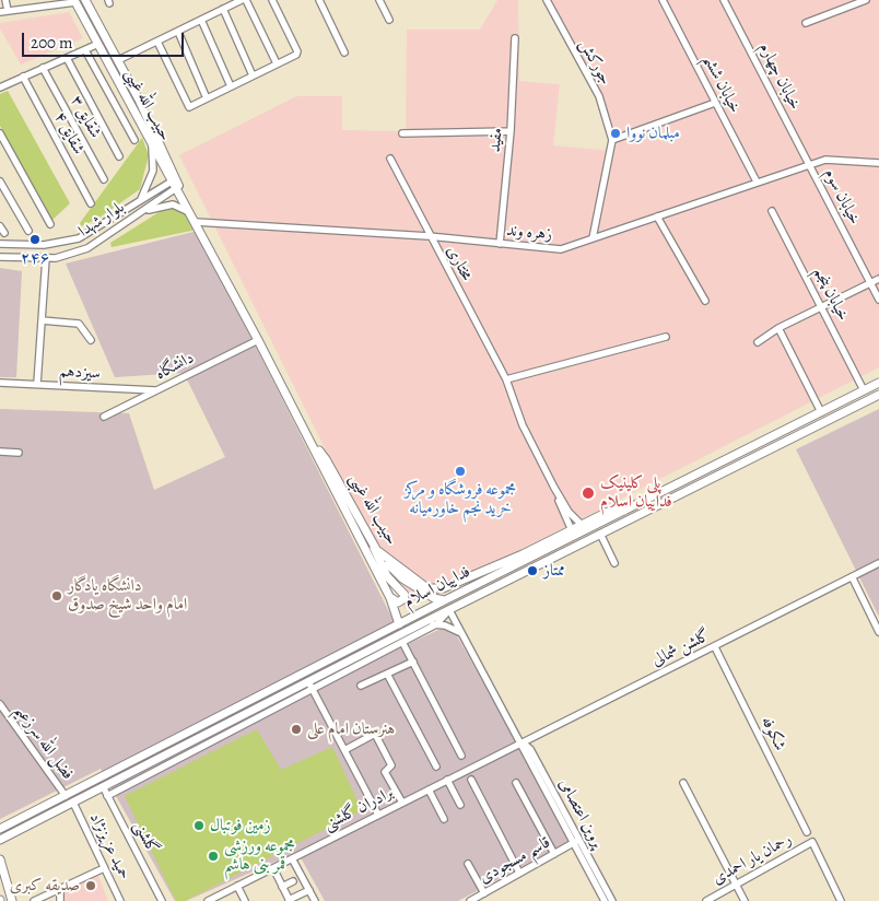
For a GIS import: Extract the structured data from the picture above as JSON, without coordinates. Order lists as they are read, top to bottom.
{
  "streets": {
    "main road": ["حبیب الله غیبی", "فداییان اسلام"],
    "street": [
      "جورکش",
      "خیابان چهارم",
      "خیابان ششم",
      "شقایق ۳",
      "شقایق ۴",
      "مفید",
      "خیابان سوم",
      "بلوار شهدا",
      "زهره وند",
      "مختاری",
      "خیابان پنجم",
      "دانشگاه",
      "سیزدهم",
      "گلشن شمالی",
      "شکوفه",
      "فضل الله سرزعیم",
      "برادران گلشنی",
      "پروین اعتصامی",
      "گلشنی",
      "حمید عزیزنژاد",
      "رحمان یار احمدی",
      "قاسم مسجودی"
    ]
  },
  "crossings": [
    ["خیابان چهارم", "خیابان سوم"],
    ["خیابان چهارم", "زهره وند"],
    ["خیابان ششم", "زهره وند"],
    ["حبیب الله غیبی", "بلوار شهدا"],
    ["حبیب الله غیبی", "زهره وند"],
    ["حبیب الله غیبی", "دانشگاه"],
    ["حبیب الله غیبی", "فداییان اسلام"],
    ["مفید", "زهره وند"],
    ["خیابان سوم", "زهره وند"],
    ["زهره وند", "مختاری"],
    ["خیابان پنجم", "فداییان اسلام"],
    ["دانشگاه", "سیزدهم"],
    ["فداییان اسلام", "فضل الله سرزعیم"],
    ["فداییان اسلام", "پروین اعتصامی"],
    ["فداییان اسلام", "گلشنی"],
    ["فداییان اسلام", "حمید عزیزنژاد"],
    ["گلشن شمالی", "شکوفه"],
    ["گلشن شمالی", "برادران گلشنی"],
    ["گلشن شمالی", "پروین اعتصامی"],
    ["برادران گلشنی", "پروین اعتصامی"],
    ["پروین اعتصامی", "قاسم مسجودی"]
  ],
  "places": [
    "مبلمان نووا",
    "۲۴۶",
    "مجموعه فروشگاه و مرکز خرید نجم خاورمیانه",
    "پلی کلینیک فداییان اسلام",
    "ممتاز",
    "دانشگاه یادگار امام واحد شیخ صدوق",
    "هنرستان امام علی",
    "زمین فوتبال",
    "مجموعه ورزشی قمر بنی هاشم",
    "صدیقه کبری"
  ],
  "scale_bar": "200 m"
}
